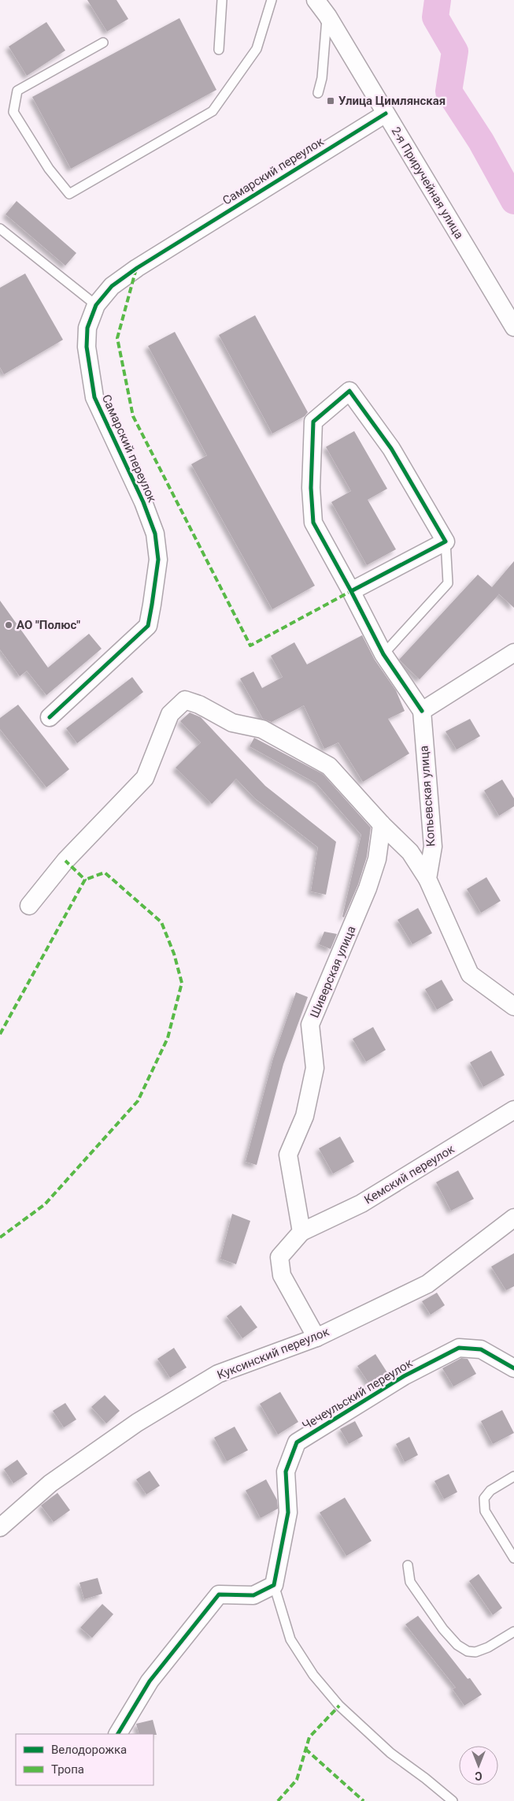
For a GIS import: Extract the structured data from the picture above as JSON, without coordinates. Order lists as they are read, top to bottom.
{
  "streets": {
    "street": [
      "Самарский переулок",
      "2-я Приручейная улица",
      "Копьевская улица",
      "Шиверская улица",
      "Кемский переулок",
      "Куксинский переулок",
      "Чечеульский переулок"
    ]
  },
  "crossings": [
    ["Самарский переулок", "2-я Приручейная улица"],
    ["Шиверская улица", "Кемский переулок"]
  ],
  "places": {
    "transit": ["Улица Цимлянская"],
    "other": ["АО \"Полюс\""]
  },
  "legend": ["Велодорожка", "Тропа"],
  "north": "bottom"
}
